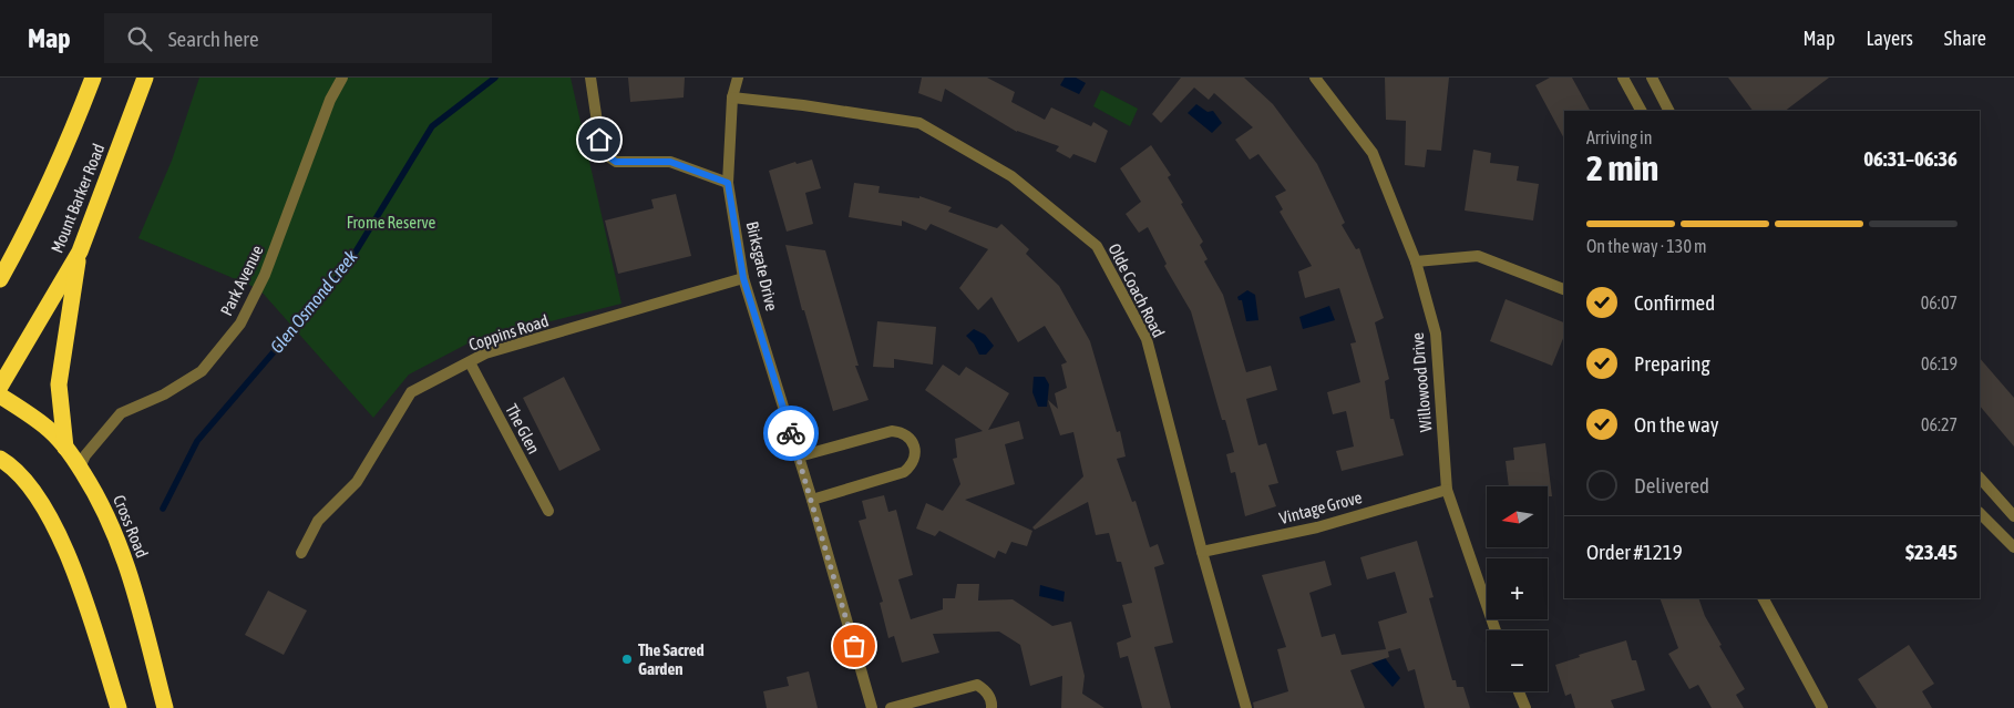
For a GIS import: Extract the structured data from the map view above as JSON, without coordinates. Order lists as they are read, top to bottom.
{
  "streets": {
    "highway": ["Mount Barker Road", "Cross Road"],
    "street": [
      "Birksgate Drive",
      "Park Avenue",
      "Olde Coach Road",
      "Coppins Road",
      "Willowood Drive",
      "The Glen",
      "Vintage Grove"
    ]
  },
  "crossings": [
    ["Birksgate Drive", "Olde Coach Road"],
    ["Birksgate Drive", "Coppins Road"],
    ["Park Avenue", "Cross Road"],
    ["Olde Coach Road", "Vintage Grove"],
    ["Coppins Road", "The Glen"],
    ["Willowood Drive", "Vintage Grove"]
  ],
  "water": ["Glen Osmond Creek"],
  "parks": ["Frome Reserve"],
  "places": ["The Sacred Garden"],
  "north": "left",
  "page": {
    "header": "Map",
    "search": "Search here",
    "nav": ["Map", "Layers", "Share"],
    "heading": ["2 min", "Arriving in", "06:31–06:36"],
    "panel": ["Order #1219", "$23.45"],
    "bar": "On the way · 130 m",
    "list": [
      ["Confirmed", "06:07"],
      ["Preparing", "06:19"],
      ["On the way", "06:27"],
      "Delivered"
    ],
    "map_buttons": ["+", "−"]
  }
}
